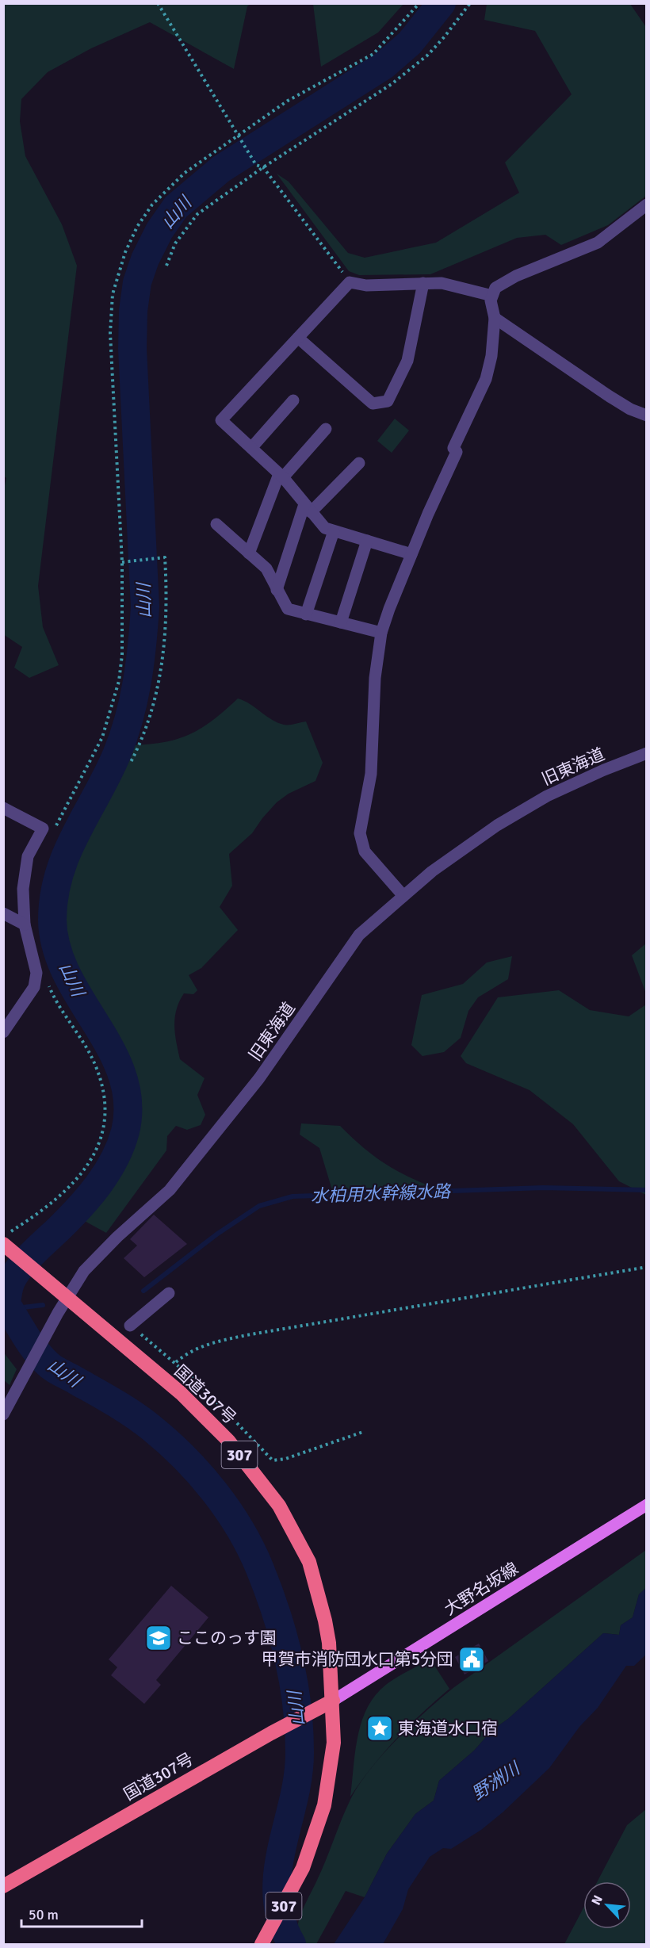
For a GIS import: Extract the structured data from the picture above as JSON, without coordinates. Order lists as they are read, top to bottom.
{
  "streets": {
    "highway": ["国道307号", "307"],
    "main road": ["大野名坂線"],
    "street": ["旧東海道"]
  },
  "crossings": [
    ["旧東海道", "国道307号"],
    ["国道307号", "大野名坂線"]
  ],
  "water": ["山川", "水柏用水幹線水路", "野洲川"],
  "places": {
    "school or university": ["ここのっす園"],
    "public building": ["甲賀市消防団水口第5分団"],
    "place": ["東海道水口宿"]
  },
  "scale_bar": "50 m",
  "north": "top left"
}
